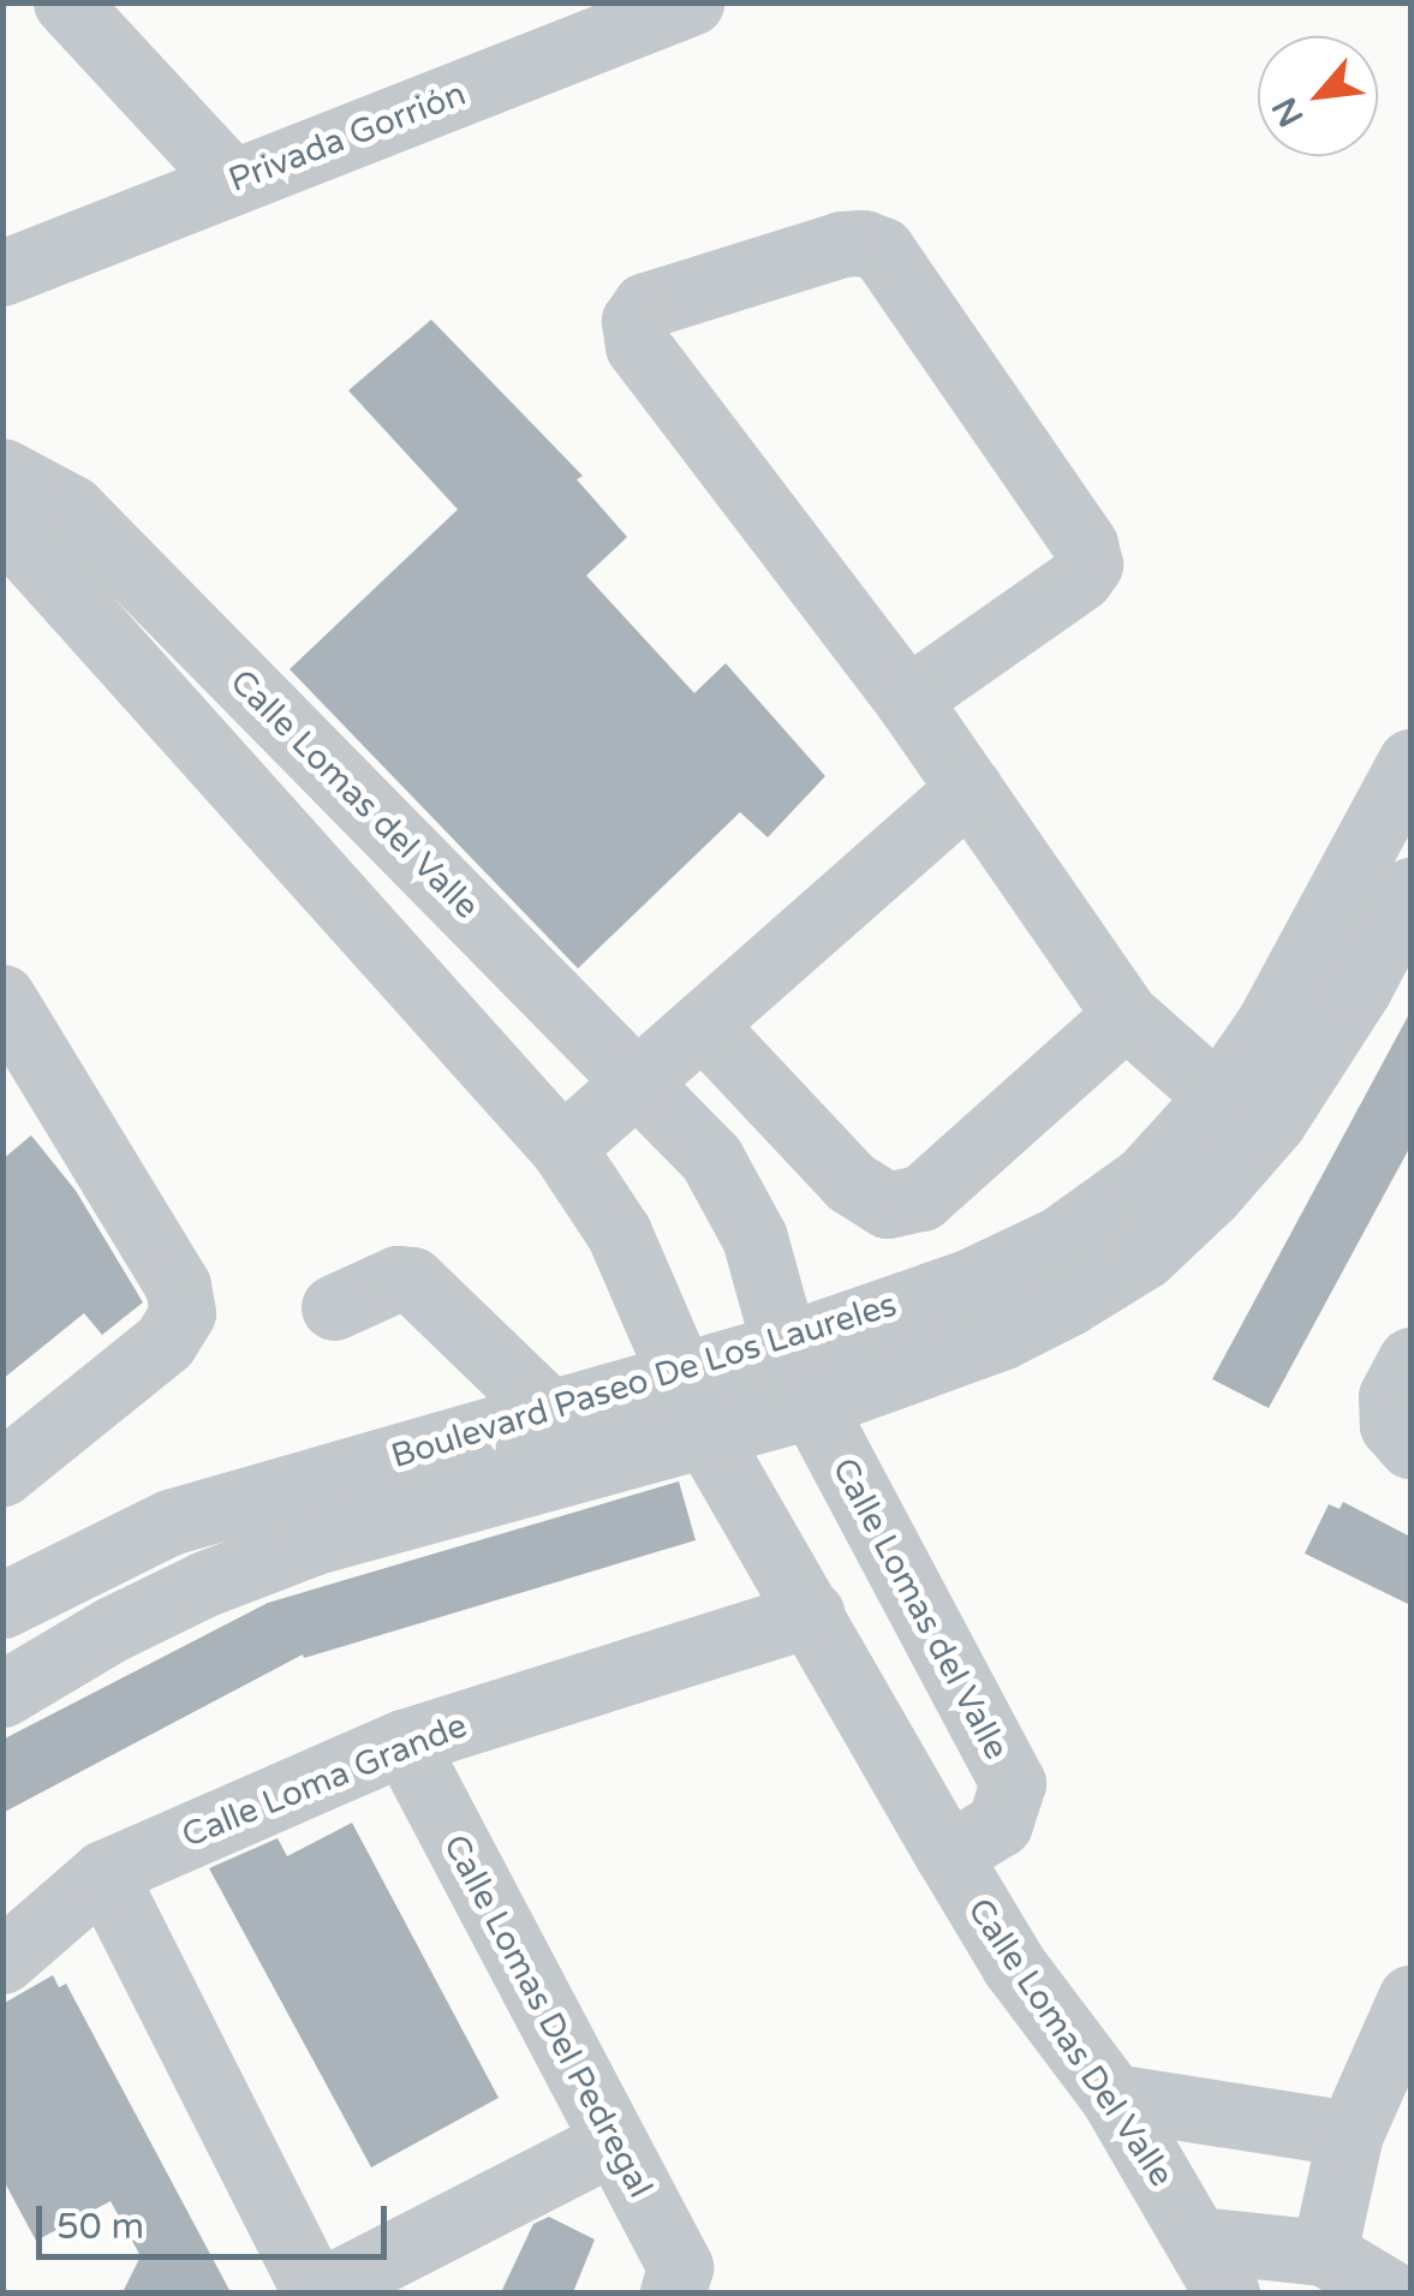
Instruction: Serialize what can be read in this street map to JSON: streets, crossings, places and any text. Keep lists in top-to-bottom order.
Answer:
{
  "streets": {
    "street": [
      "Privada Gorrión",
      "Calle Lomas del Valle",
      "Boulevard Paseo De Los Laureles",
      "Calle Loma Grande",
      "Calle Lomas Del Pedregal",
      "Calle Lomas Del Valle"
    ]
  },
  "crossings": [
    ["Calle Lomas del Valle", "Boulevard Paseo De Los Laureles"],
    ["Calle Lomas del Valle", "Calle Loma Grande"],
    ["Calle Lomas del Valle", "Calle Lomas Del Valle"],
    ["Calle Loma Grande", "Calle Lomas Del Pedregal"]
  ],
  "scale_bar": "50 m",
  "north": "bottom left"
}
